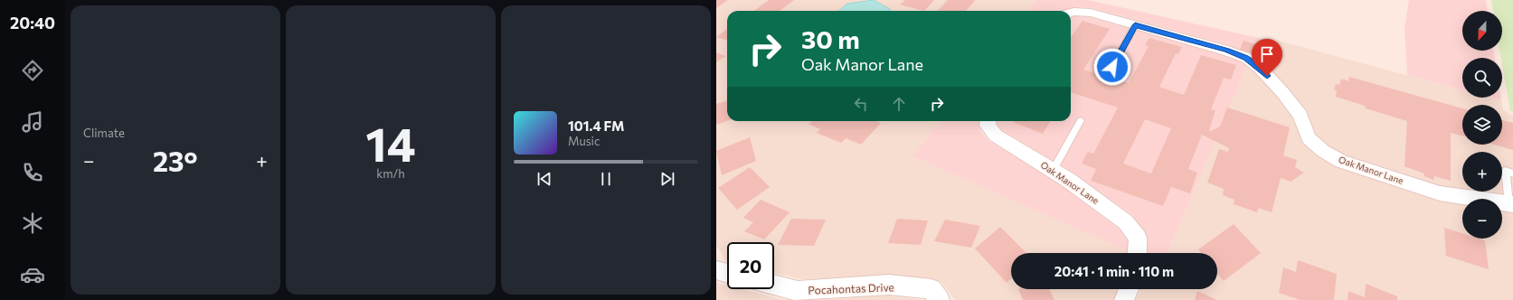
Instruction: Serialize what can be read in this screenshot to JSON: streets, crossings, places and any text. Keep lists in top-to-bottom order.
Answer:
{
  "streets": {
    "street": ["Oak Manor Lane", "Pocahontas Drive"]
  },
  "north": "bottom",
  "page": {
    "tabs": "20:40",
    "tile": [
      "Climate",
      ["14", "km/h"]
    ],
    "map_buttons": ["+", "−"],
    "turn": ["30 m", "Oak Manor Lane"],
    "song": ["101.4 FM", "Music"],
    "heat": ["−", "23°", "+"],
    "limit": "20",
    "trip": "20:41 · 1 min · 110 m"
  }
}
